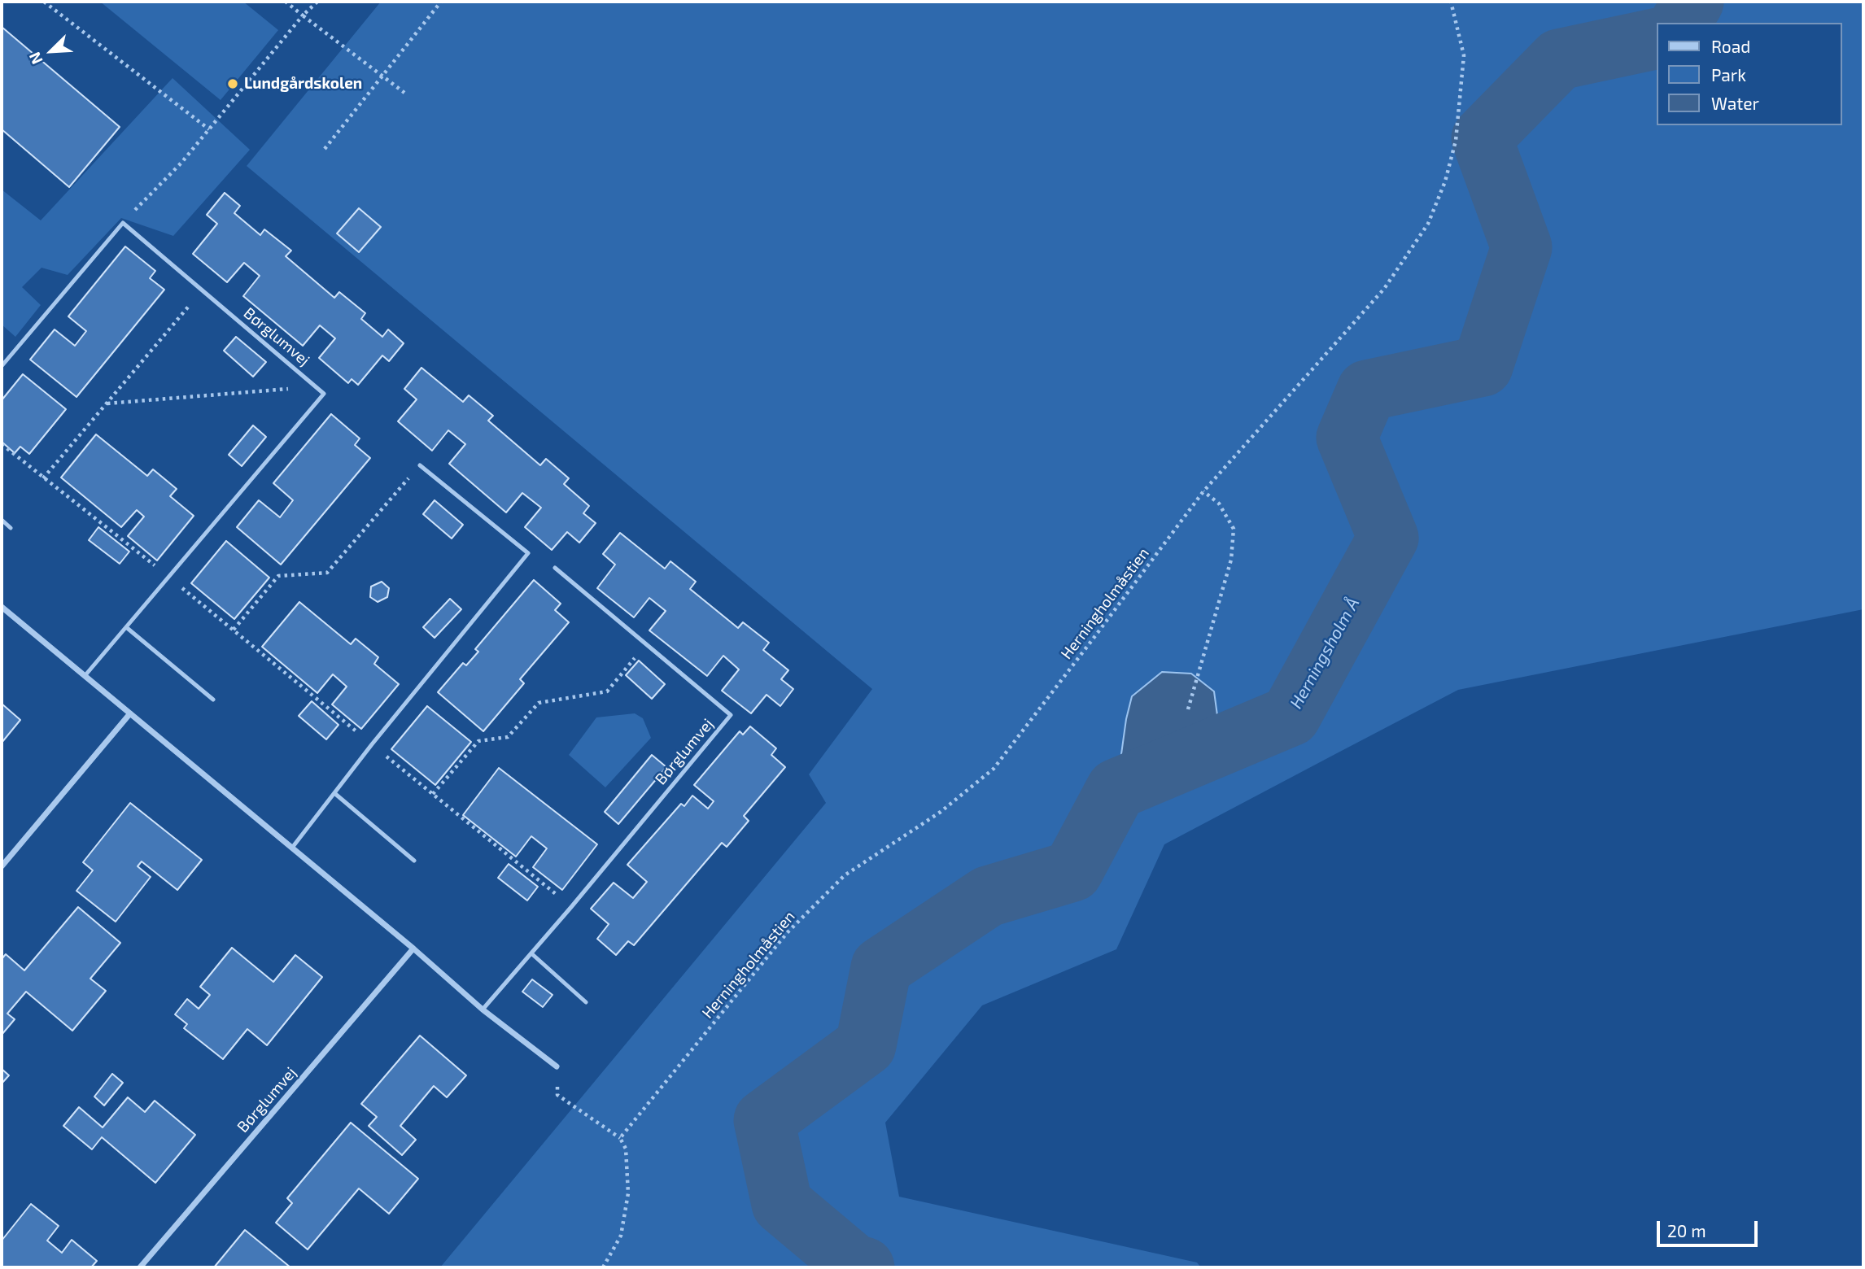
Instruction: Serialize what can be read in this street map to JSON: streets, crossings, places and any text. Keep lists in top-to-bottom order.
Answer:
{
  "streets": {
    "street": ["Børglumvej"],
    "path": ["Herningholmåstien"]
  },
  "water": ["Herningsholm Å"],
  "places": ["Lundgårdskolen"],
  "legend": ["Road", "Park", "Water"],
  "scale_bar": "20 m",
  "north": "bottom left"
}
